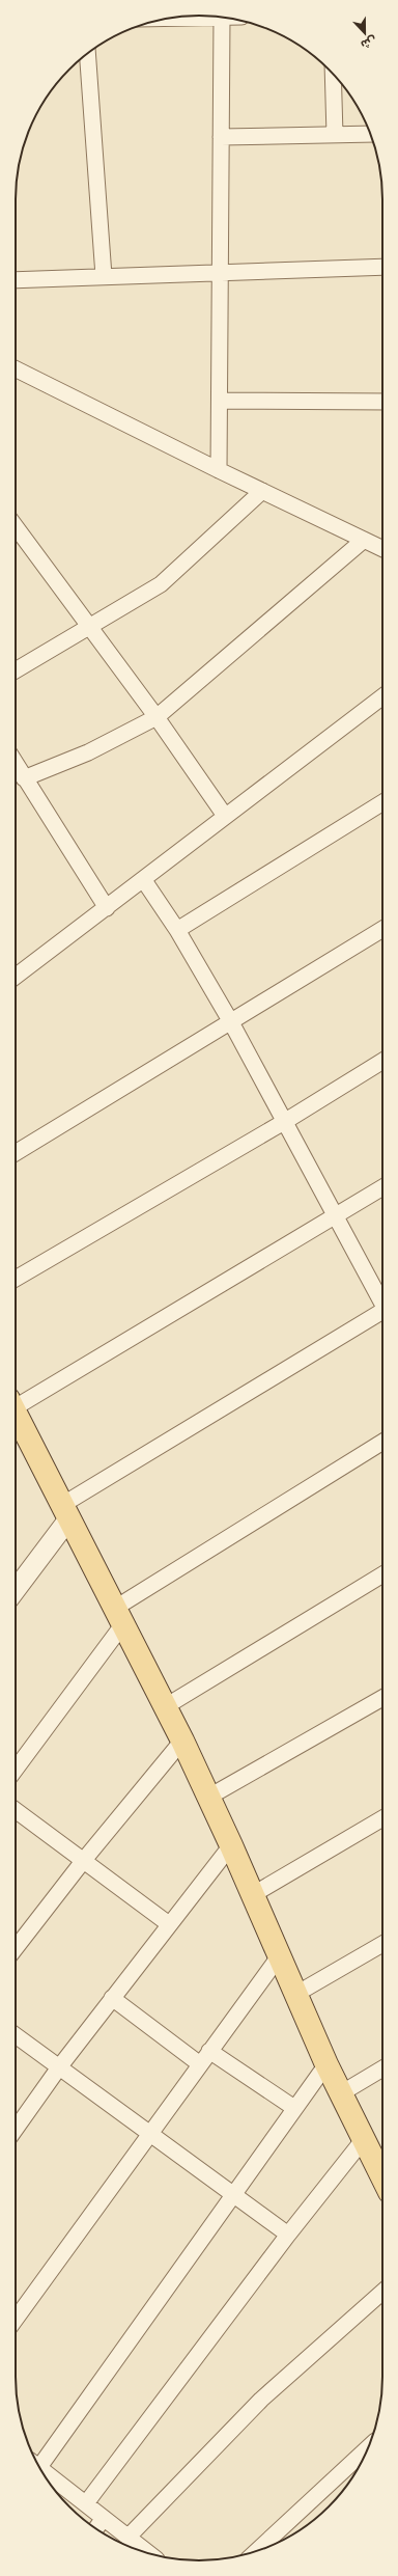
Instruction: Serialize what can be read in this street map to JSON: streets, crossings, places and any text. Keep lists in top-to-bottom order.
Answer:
{
  "north": "bottom"
}
